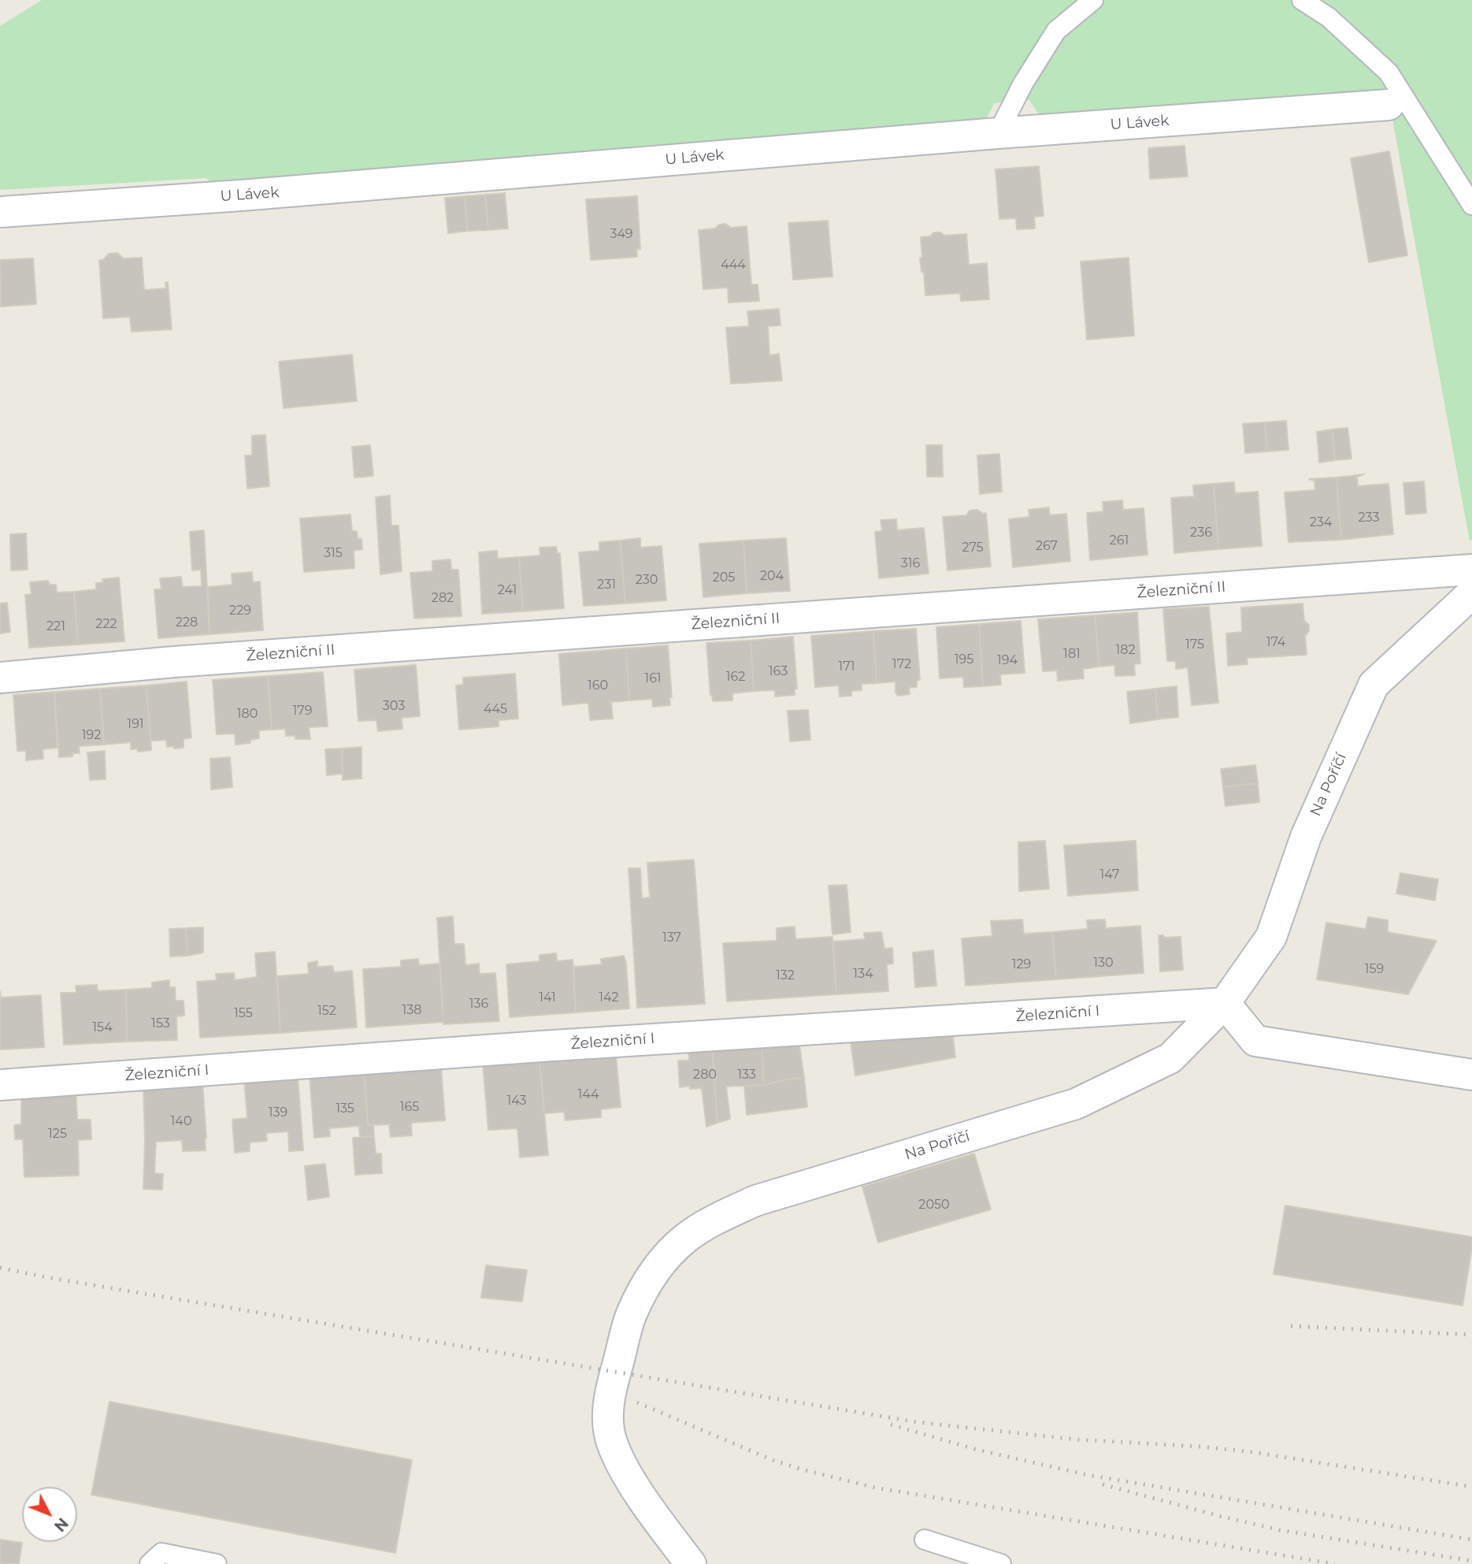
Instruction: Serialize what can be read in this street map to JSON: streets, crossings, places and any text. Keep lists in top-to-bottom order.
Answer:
{
  "streets": {
    "street": [
      "U Lávek",
      "Železniční II",
      "Na Poříčí",
      "Železniční I"
    ]
  },
  "crossings": [
    ["Na Poříčí", "Železniční I"]
  ],
  "house_numbers": [
    "349",
    "444",
    "233",
    "234",
    "236",
    "261",
    "267",
    "275",
    "315",
    "316",
    "204",
    "205",
    "230",
    "231",
    "241",
    "282",
    "229",
    "228",
    "222",
    "221",
    "174",
    "175",
    "182",
    "181",
    "195",
    "194",
    "172",
    "171",
    "163",
    "162",
    "161",
    "160",
    "303",
    "445",
    "179",
    "180",
    "191",
    "192",
    "147",
    "137",
    "130",
    "129",
    "159",
    "134",
    "132",
    "141",
    "142",
    "136",
    "138",
    "152",
    "155",
    "153",
    "154",
    "280",
    "133",
    "144",
    "143",
    "165",
    "135",
    "139",
    "140",
    "125",
    "2050"
  ],
  "north": "bottom right"
}
